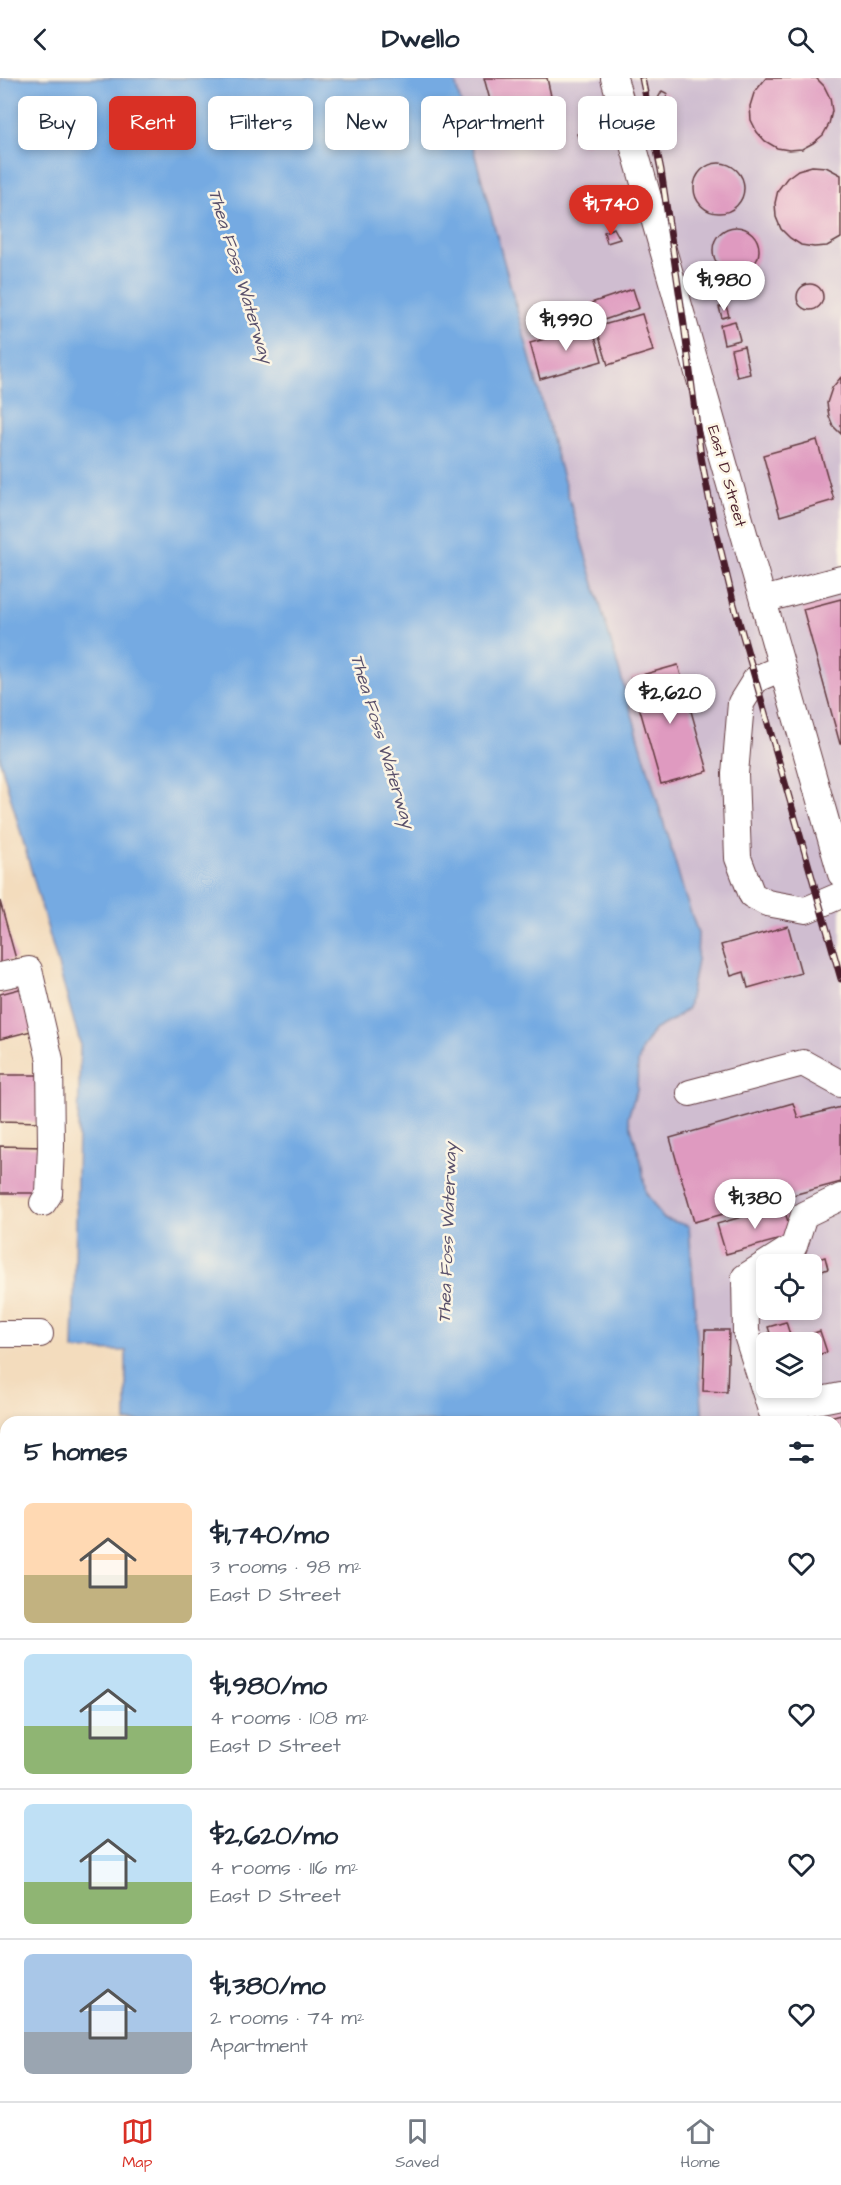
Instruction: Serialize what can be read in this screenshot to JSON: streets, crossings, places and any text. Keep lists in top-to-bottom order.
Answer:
{
  "streets": {
    "street": ["East D Street"]
  },
  "water": ["Thea Foss Waterway"],
  "page": {
    "header": "Dwello",
    "chip": [
      "Buy",
      "Rent",
      "Filters",
      "New",
      "Apartment",
      "House"
    ],
    "price": [
      "$1,740",
      "$1,980",
      "$1,990",
      "$2,620",
      "$1,380"
    ],
    "heading": "5 homes",
    "list": [
      {
        "name": "$1,740/mo",
        "note": "3 rooms · 98 m² · East D Street"
      },
      {
        "name": "$1,980/mo",
        "note": "4 rooms · 108 m² · East D Street"
      },
      {
        "name": "$2,620/mo",
        "note": "4 rooms · 116 m² · East D Street"
      },
      {
        "name": "$1,380/mo",
        "note": "2 rooms · 74 m² · Apartment"
      }
    ],
    "tabs": ["Map", "Saved", "Home"]
  }
}
